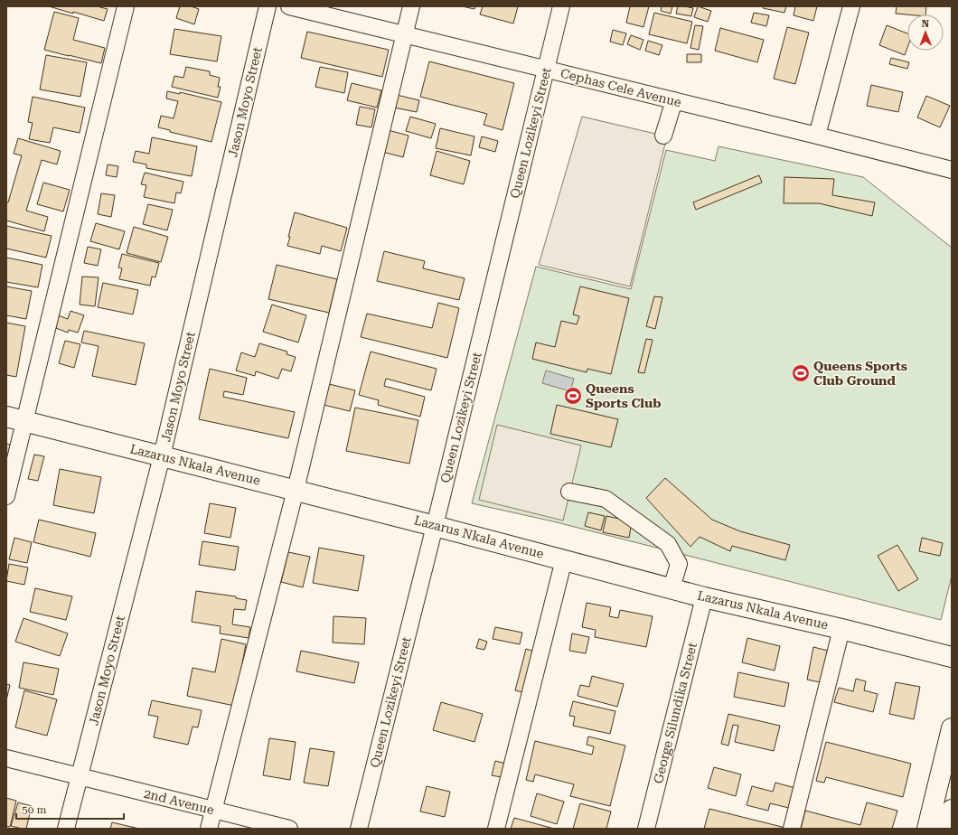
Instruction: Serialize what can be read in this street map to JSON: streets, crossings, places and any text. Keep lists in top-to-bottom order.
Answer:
{
  "streets": {
    "main road": ["Lazarus Nkala Avenue"],
    "street": [
      "Cephas Cele Avenue",
      "Jason Moyo Street",
      "Queen Lozikeyi Street",
      "George Silundika Street",
      "2nd Avenue"
    ]
  },
  "crossings": [
    ["Cephas Cele Avenue", "Queen Lozikeyi Street"],
    ["Jason Moyo Street", "Lazarus Nkala Avenue"],
    ["Jason Moyo Street", "2nd Avenue"],
    ["Queen Lozikeyi Street", "Lazarus Nkala Avenue"],
    ["Lazarus Nkala Avenue", "George Silundika Street"]
  ],
  "places": {
    "sports": ["Queens Sports Club Ground", "Queens Sports Club"]
  },
  "scale_bar": "50 m",
  "north": "top"
}
